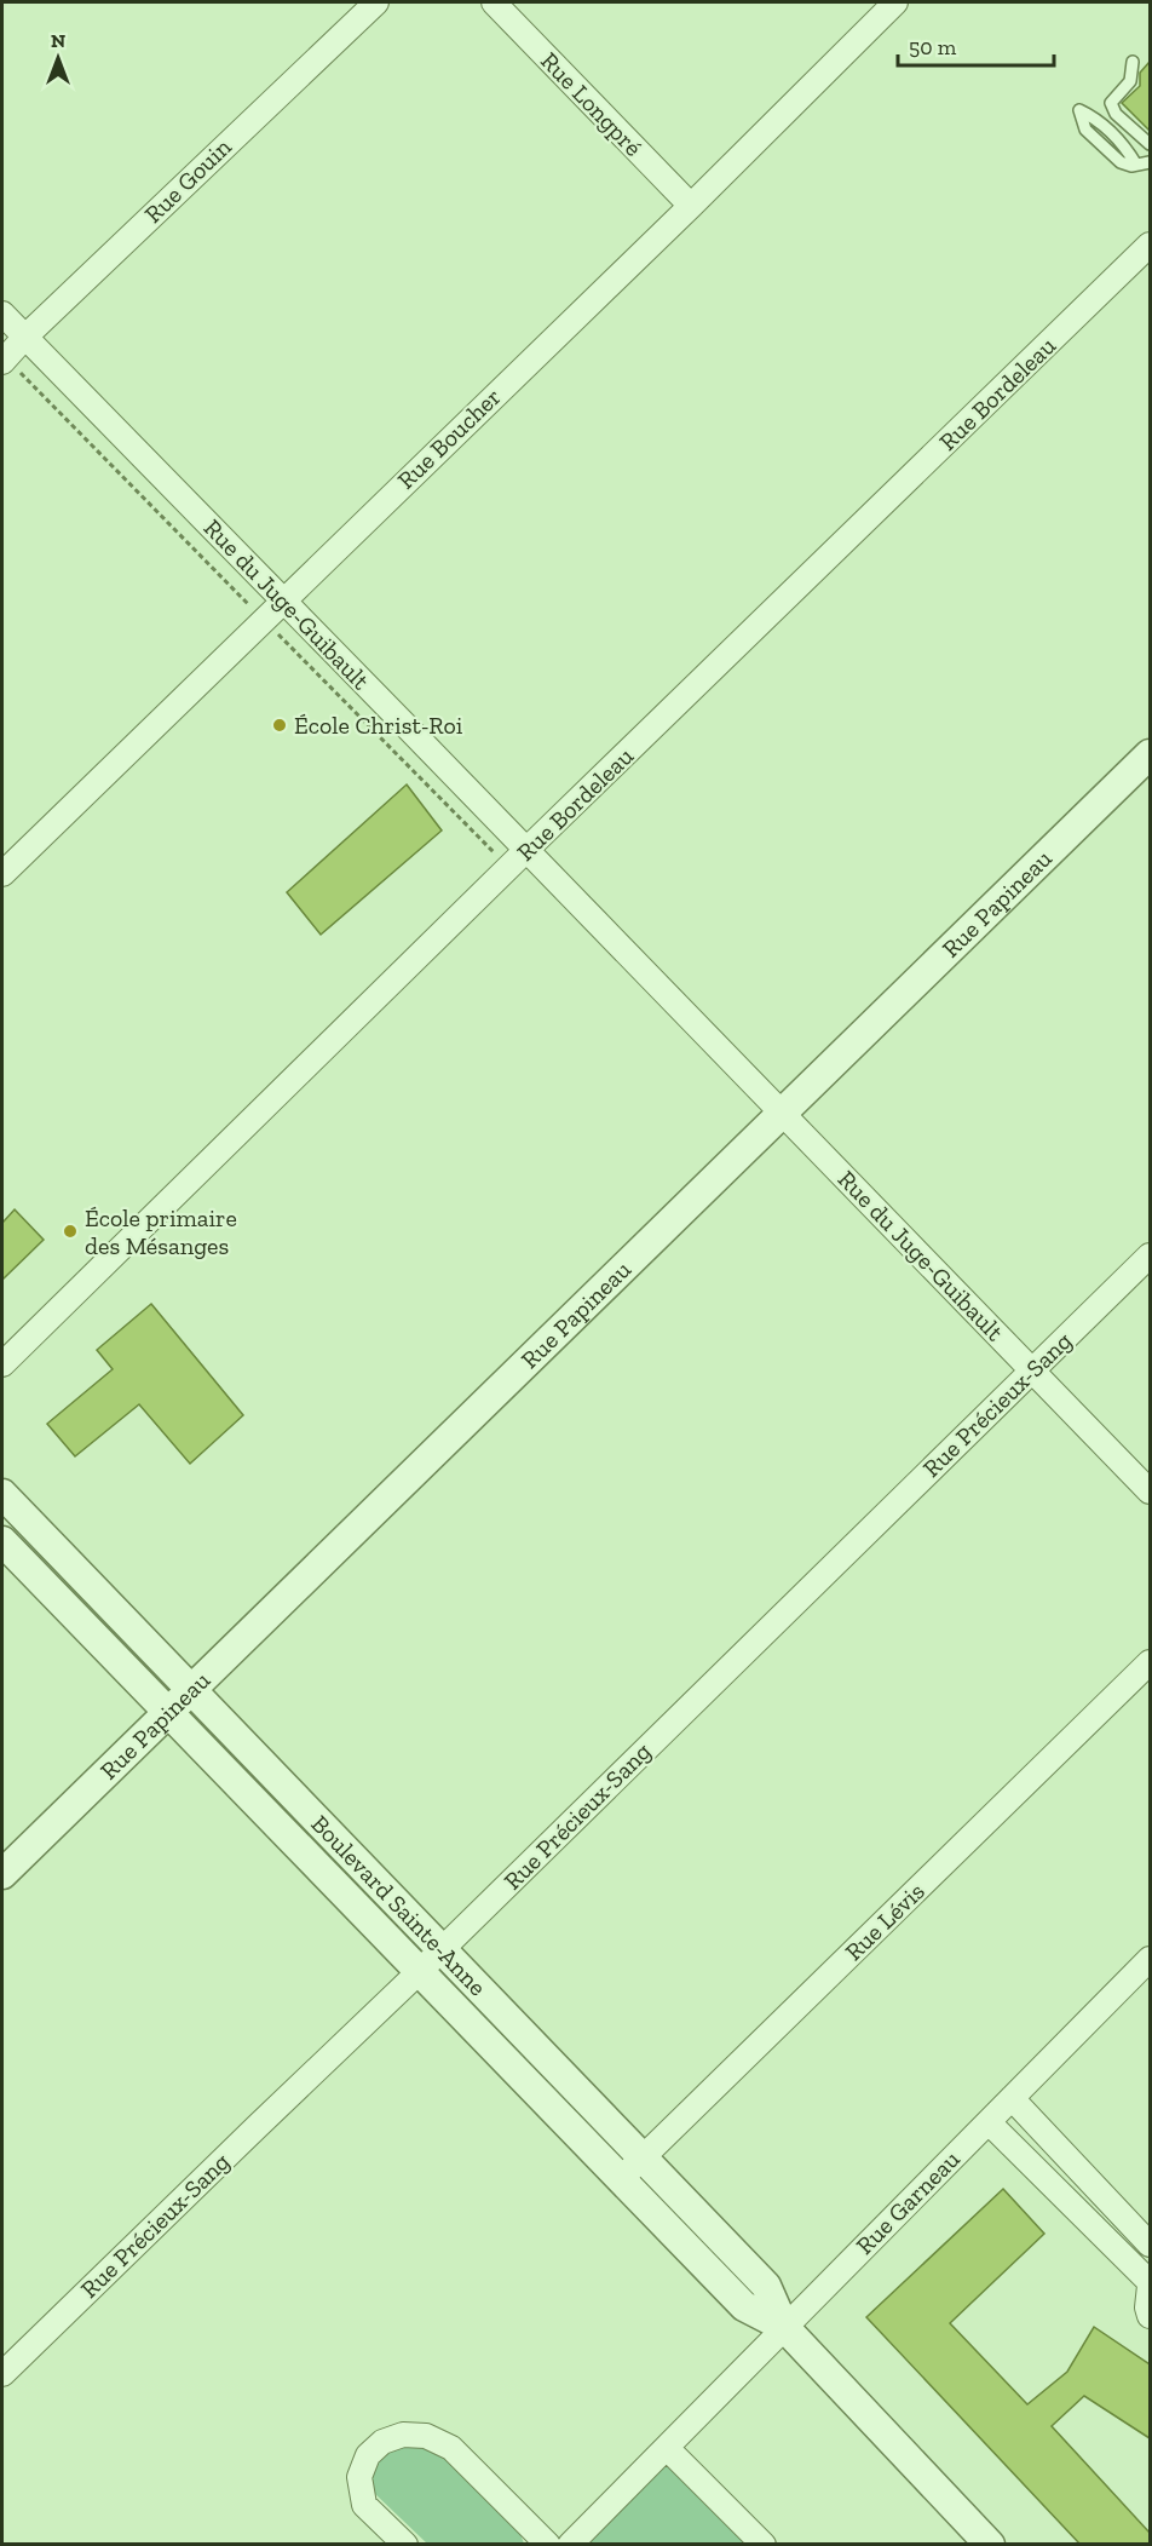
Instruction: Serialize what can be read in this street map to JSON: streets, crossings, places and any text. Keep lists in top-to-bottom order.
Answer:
{
  "streets": {
    "street": [
      "Rue Longpré",
      "Rue Gouin",
      "Rue Bordeleau",
      "Rue Boucher",
      "Rue du Juge-Guibault",
      "Rue Papineau",
      "Rue Précieux-Sang",
      "Boulevard Sainte-Anne",
      "Rue Lévis",
      "Rue Garneau"
    ]
  },
  "crossings": [
    ["Rue Longpré", "Rue Boucher"],
    ["Rue Gouin", "Rue du Juge-Guibault"],
    ["Rue Bordeleau", "Rue du Juge-Guibault"],
    ["Rue Boucher", "Rue du Juge-Guibault"],
    ["Rue du Juge-Guibault", "Rue Papineau"],
    ["Rue du Juge-Guibault", "Rue Précieux-Sang"],
    ["Rue Papineau", "Boulevard Sainte-Anne"],
    ["Rue Précieux-Sang", "Boulevard Sainte-Anne"],
    ["Boulevard Sainte-Anne", "Rue Lévis"],
    ["Boulevard Sainte-Anne", "Rue Garneau"]
  ],
  "places": ["École Christ-Roi", "École primaire des Mésanges"],
  "scale_bar": "50 m",
  "north": "top"
}
